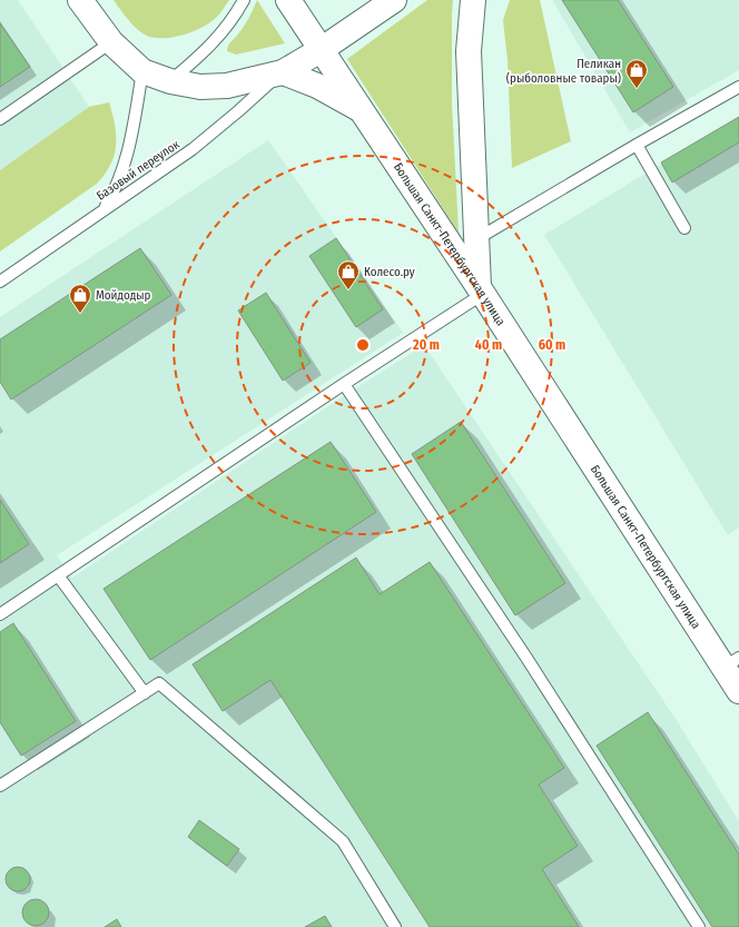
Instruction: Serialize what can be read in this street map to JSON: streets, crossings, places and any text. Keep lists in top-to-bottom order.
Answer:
{
  "streets": {
    "main road": ["Большая Санкт-Петербургская улица"],
    "lane": ["Базовый переулок"]
  },
  "places": {
    "shop": ["Пеликан (рыболовные товары)", "Колесо.ру", "Мойдодыр"]
  },
  "rings": ["20 m", "40 m", "60 m"]
}
